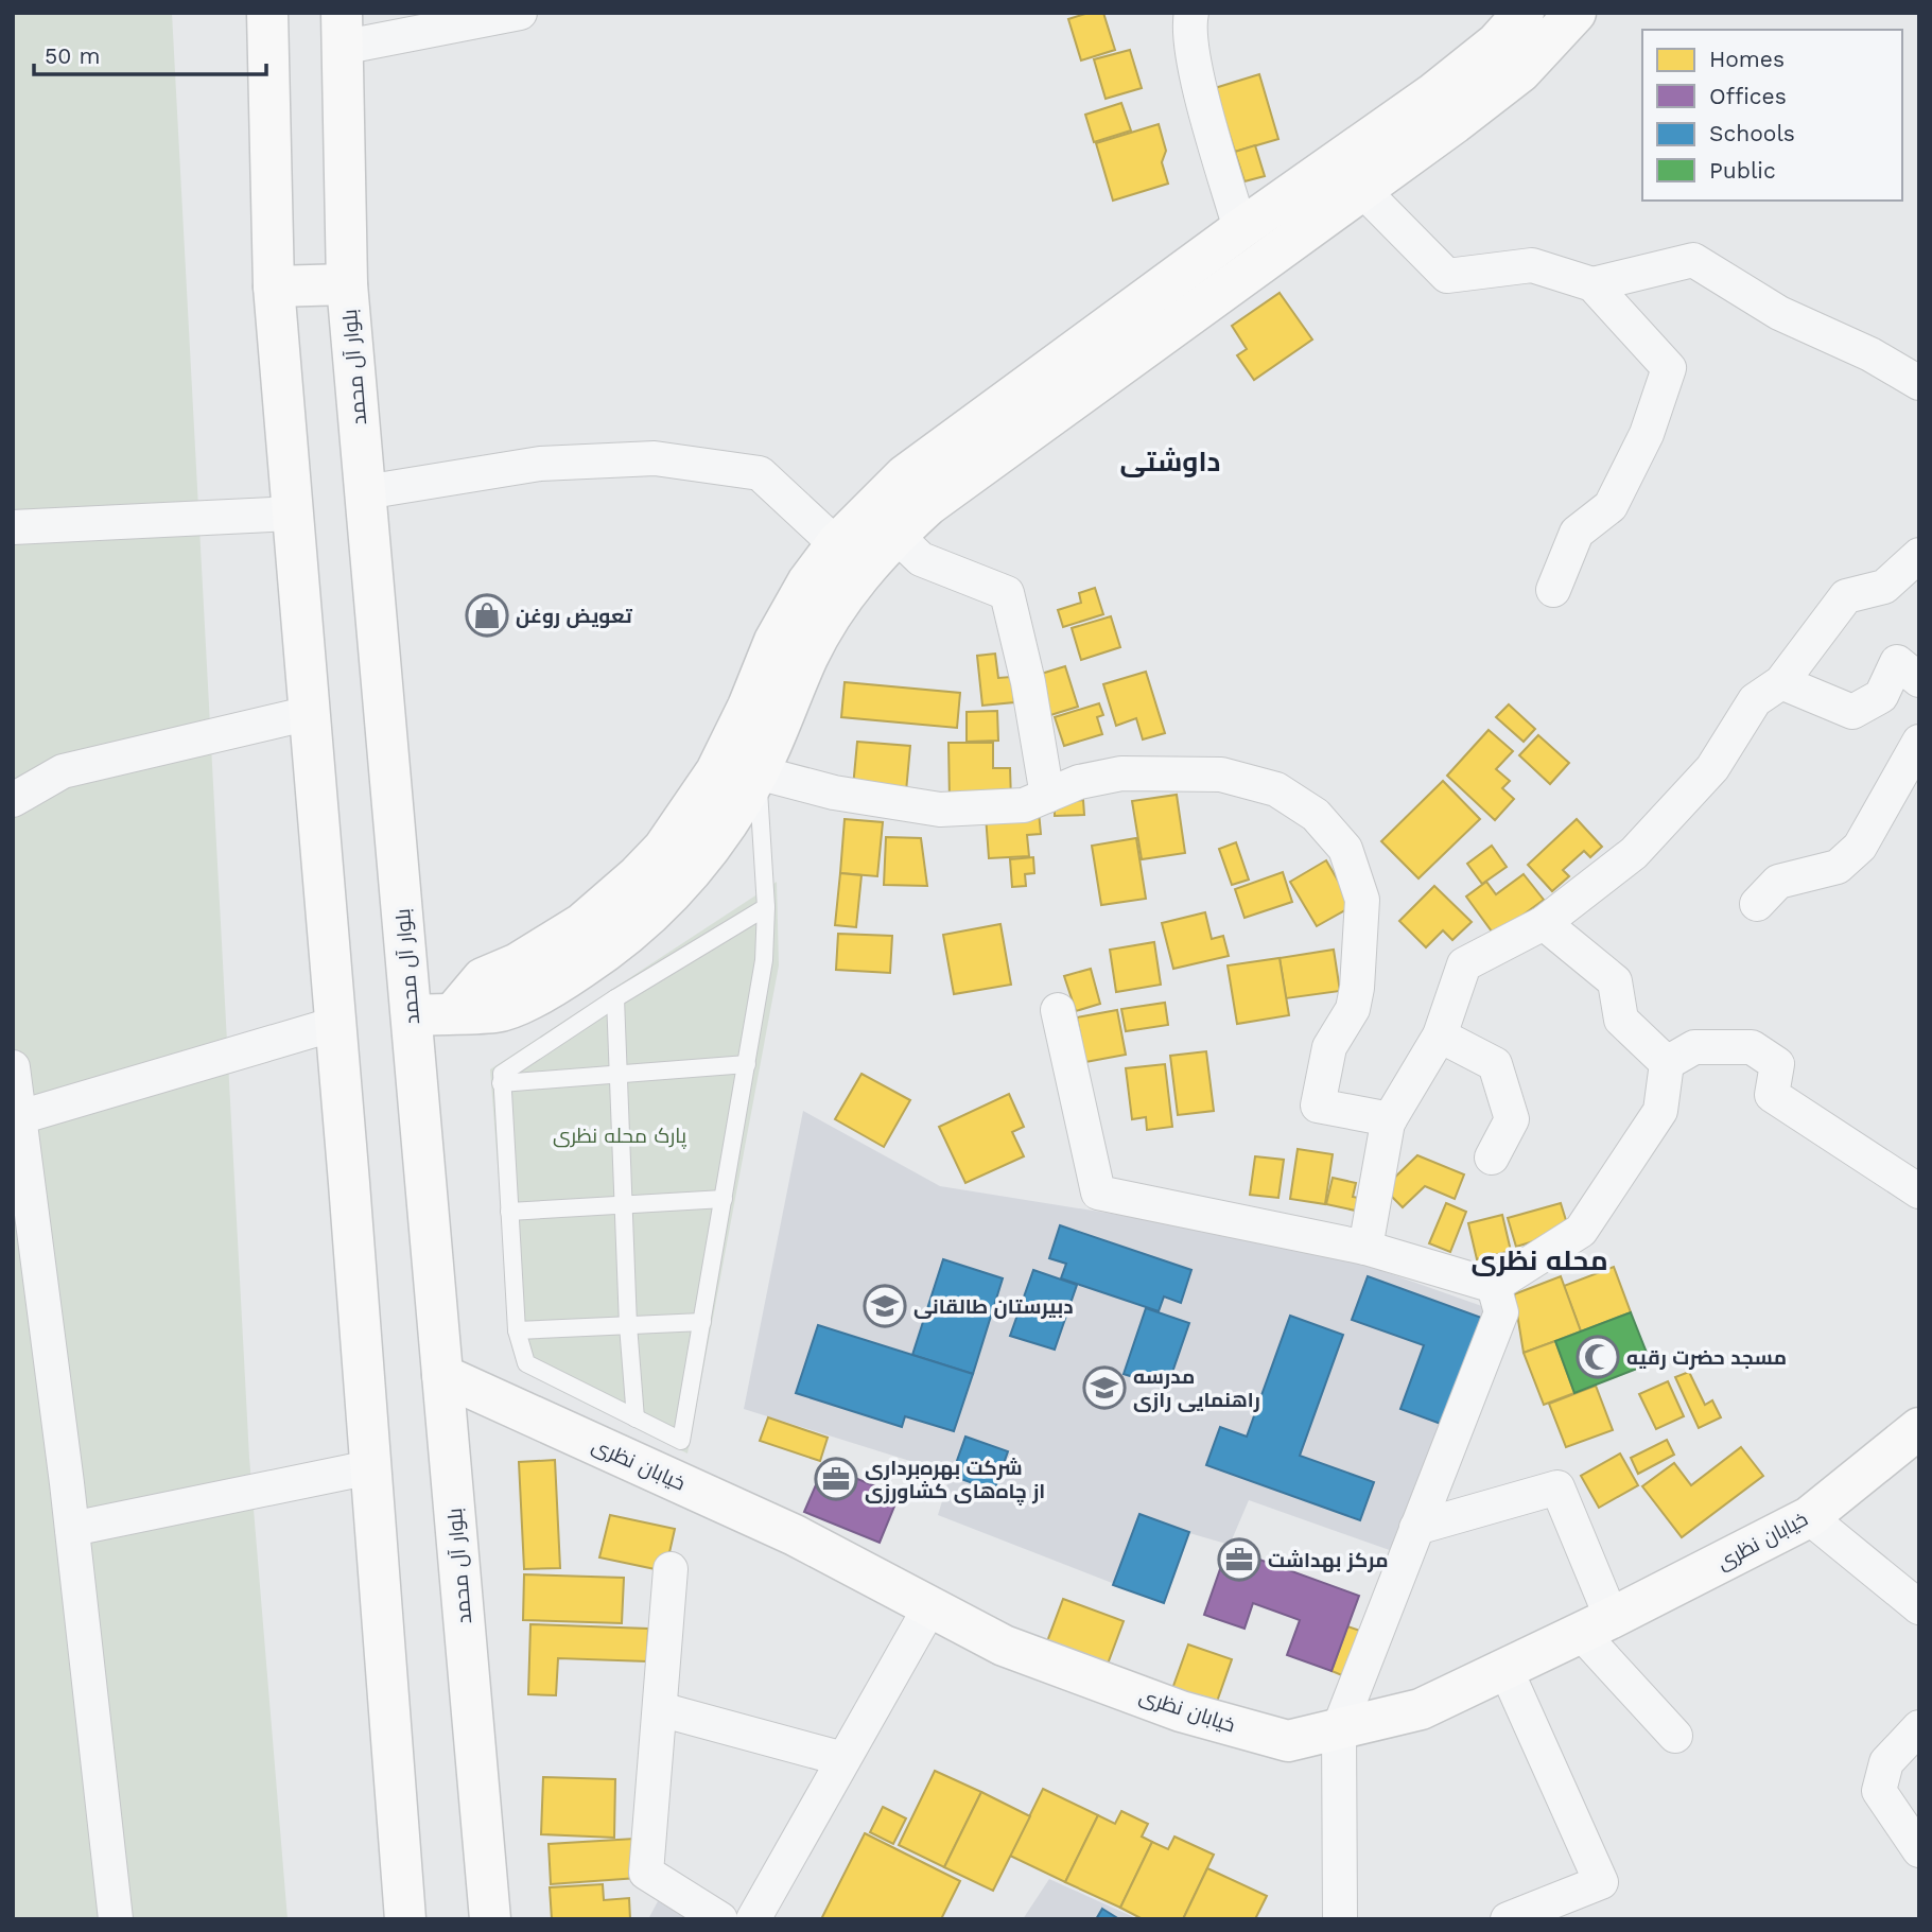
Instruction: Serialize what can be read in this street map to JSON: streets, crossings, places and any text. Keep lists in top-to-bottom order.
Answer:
{
  "streets": {
    "main road": ["بلوار آل محمد", "خیابان نظری"]
  },
  "crossings": [
    ["بلوار آل محمد", "خیابان نظری"]
  ],
  "districts": ["داوشتی", "محله نظری"],
  "parks": ["پارک محله نظری"],
  "places": {
    "shop": ["تعویض روغن"],
    "school or university": ["دبیرستان طالقانی", "مدرسه راهنمایی رازی"],
    "mosque": ["مسجد حضرت رقیه"],
    "office": ["شرکت بهره‌برداری از چاه‌های کشاورزی", "مرکز بهداشت"]
  },
  "legend": [
    "Homes",
    "Offices",
    "Schools",
    "Public"
  ],
  "scale_bar": "50 m"
}
